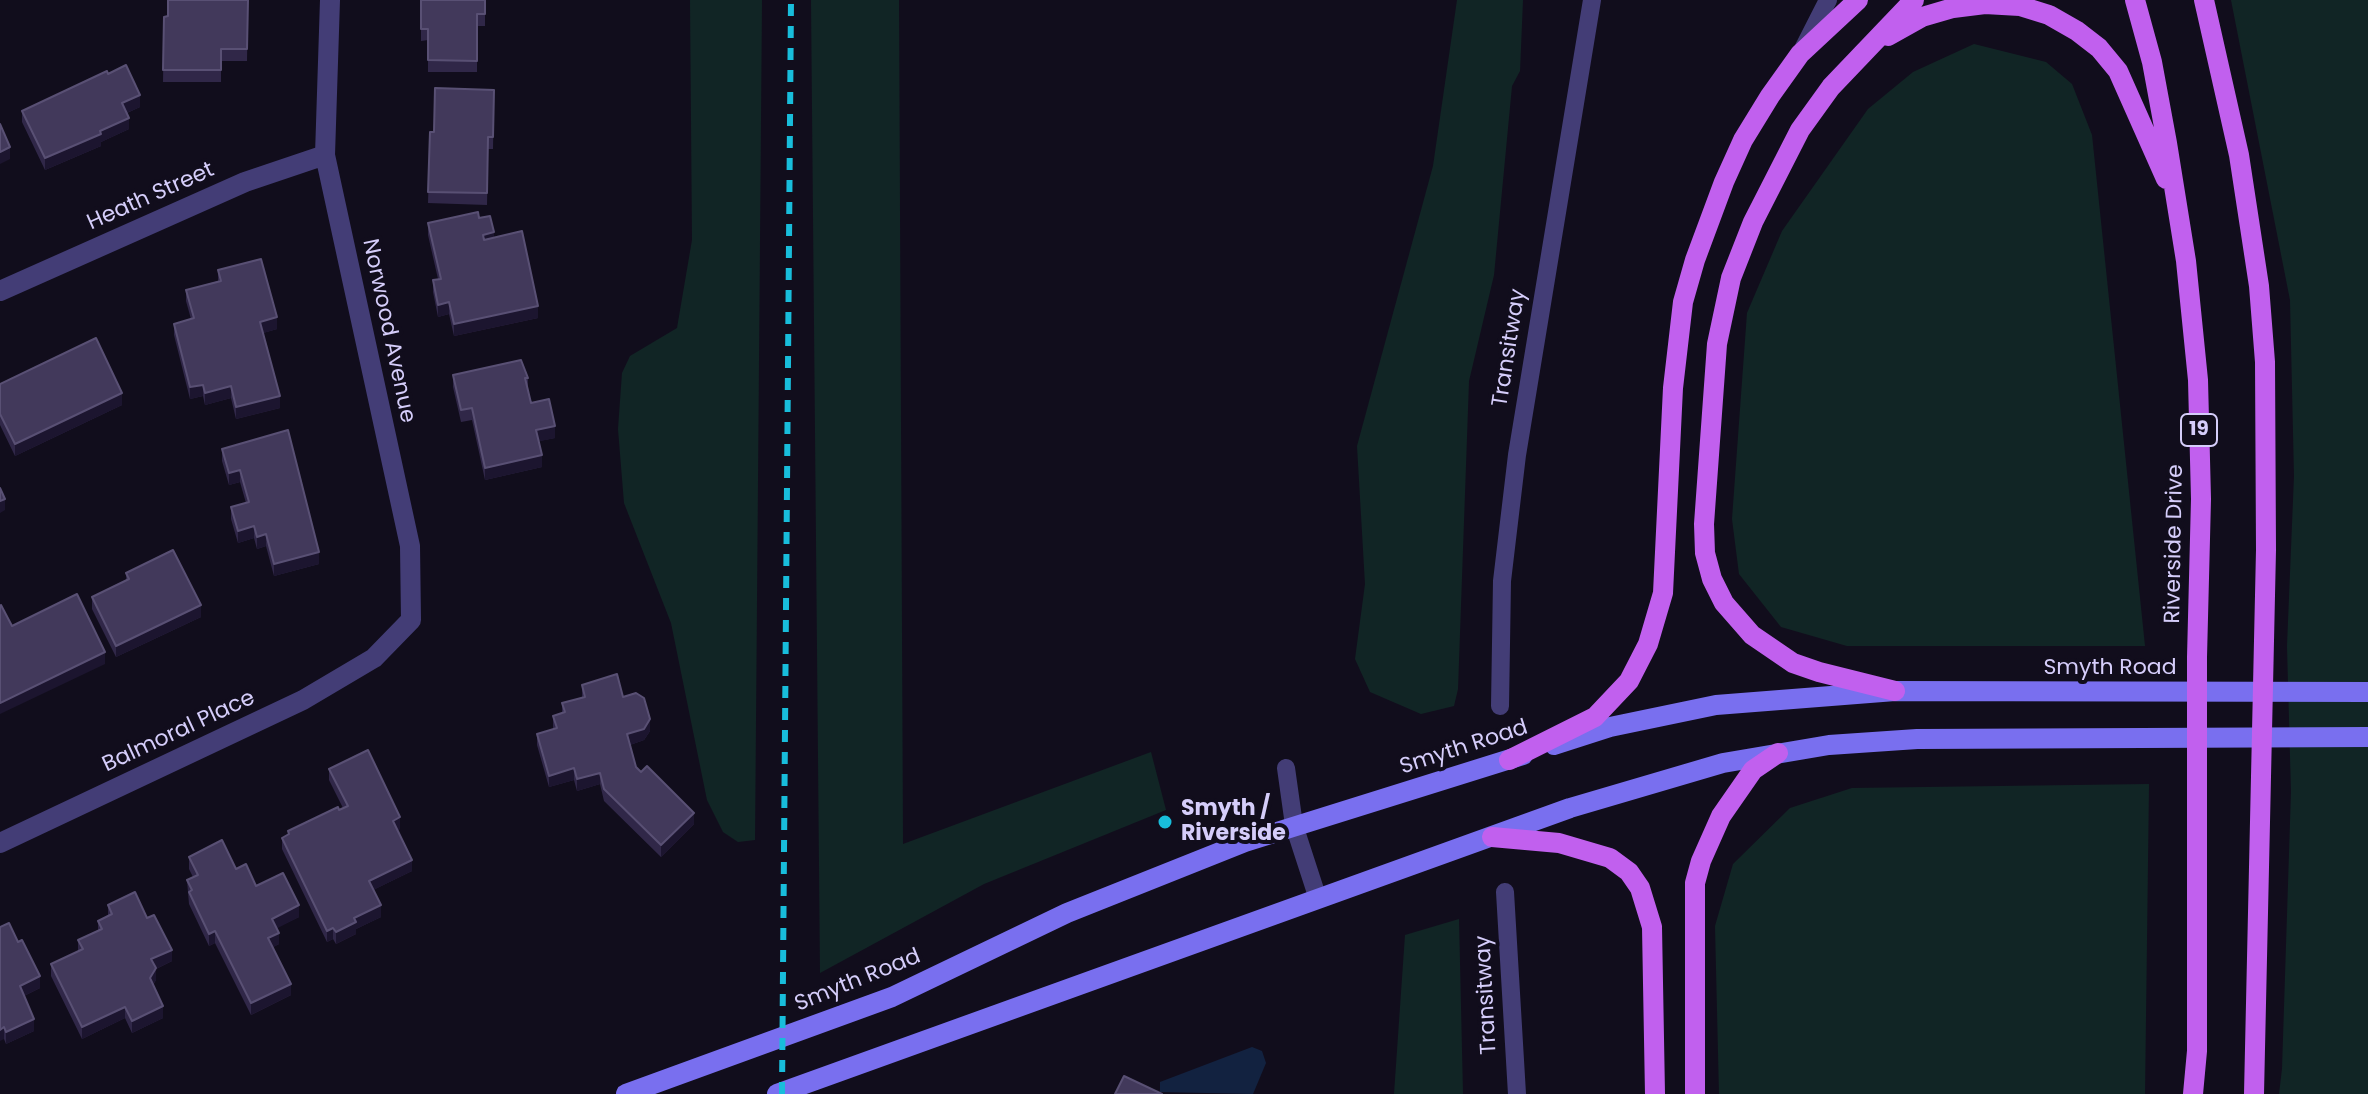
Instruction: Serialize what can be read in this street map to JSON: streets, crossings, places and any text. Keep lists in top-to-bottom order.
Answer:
{
  "streets": {
    "main road": ["19", "Riverside Drive", "Smyth Road"],
    "street": ["Heath Street", "Norwood Avenue", "Balmoral Place"],
    "lane": ["Transitway"]
  },
  "crossings": [
    ["Heath Street", "Norwood Avenue"],
    ["Norwood Avenue", "Balmoral Place"]
  ],
  "places": ["Smyth / Riverside"]
}
